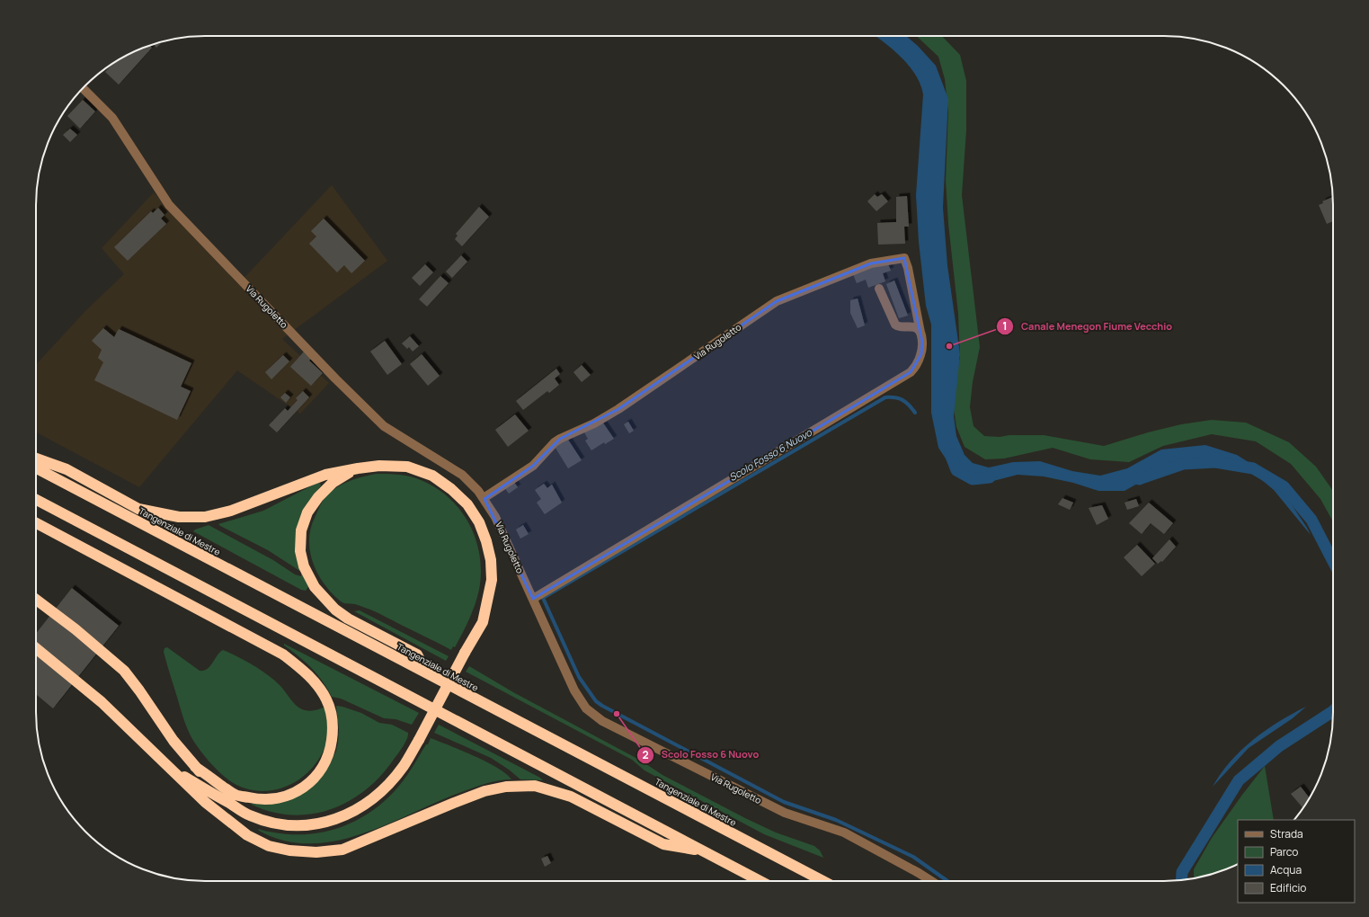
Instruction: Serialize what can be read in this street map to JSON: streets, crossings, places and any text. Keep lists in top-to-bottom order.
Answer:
{
  "streets": {
    "highway": ["Tangenziale di Mestre"],
    "street": ["Via Rugoletto"]
  },
  "water": ["Scolo Fosso 6 Nuovo"],
  "places": ["Canale Menegon Fiume Vecchio", "Scolo Fosso 6 Nuovo"],
  "legend": [
    "Strada",
    "Parco",
    "Acqua",
    "Edificio"
  ]
}
